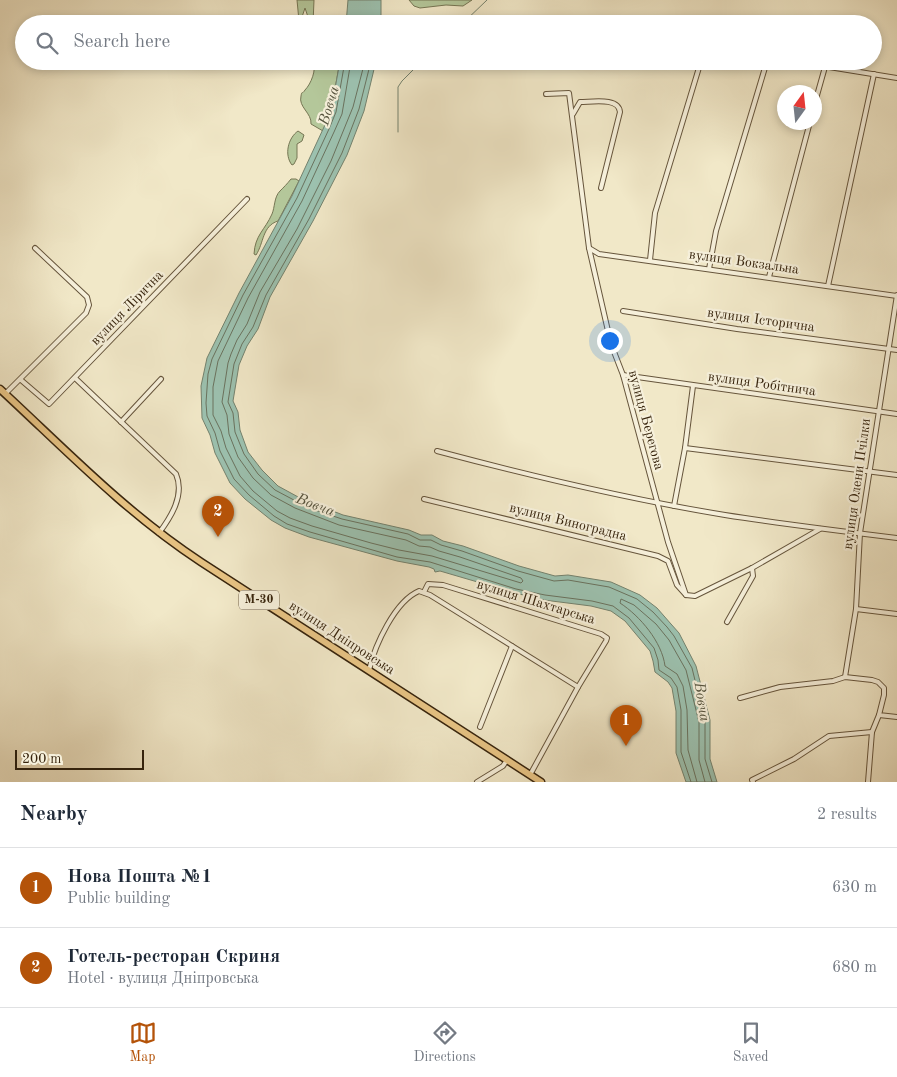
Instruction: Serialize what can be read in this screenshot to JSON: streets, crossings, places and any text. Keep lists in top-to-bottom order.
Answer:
{
  "streets": {
    "highway": ["М-30", "вулиця Дніпровська"],
    "street": [
      "вулиця Вокзальна",
      "вулиця Лірична",
      "вулиця Історична",
      "вулиця Робітнича",
      "вулиця Берегова",
      "вулиця Олени Пчілки",
      "вулиця Виноградна",
      "вулиця Шахтарська"
    ]
  },
  "crossings": [
    ["вулиця Вокзальна", "вулиця Берегова"],
    ["вулиця Вокзальна", "вулиця Олени Пчілки"],
    ["вулиця Історична", "вулиця Олени Пчілки"],
    ["вулиця Робітнича", "вулиця Берегова"],
    ["вулиця Робітнича", "вулиця Олени Пчілки"],
    ["вулиця Берегова", "вулиця Виноградна"],
    ["вулиця Шахтарська", "вулиця Дніпровська"]
  ],
  "water": ["Вовча"],
  "scale_bar": "200 m",
  "north": "top",
  "page": {
    "search": "Search here",
    "pins": ["2", "1"],
    "scale": "200 m",
    "heading": ["Nearby", "2 results"],
    "list": [
      {
        "mark": "1",
        "name": "Нова Пошта №1",
        "note": "Public building",
        "value": "630 m"
      },
      {
        "mark": "2",
        "name": "Готель-ресторан Скриня",
        "note": "Hotel · вулиця Дніпровська",
        "value": "680 m"
      }
    ],
    "nav": ["Map", "Directions", "Saved"]
  }
}
